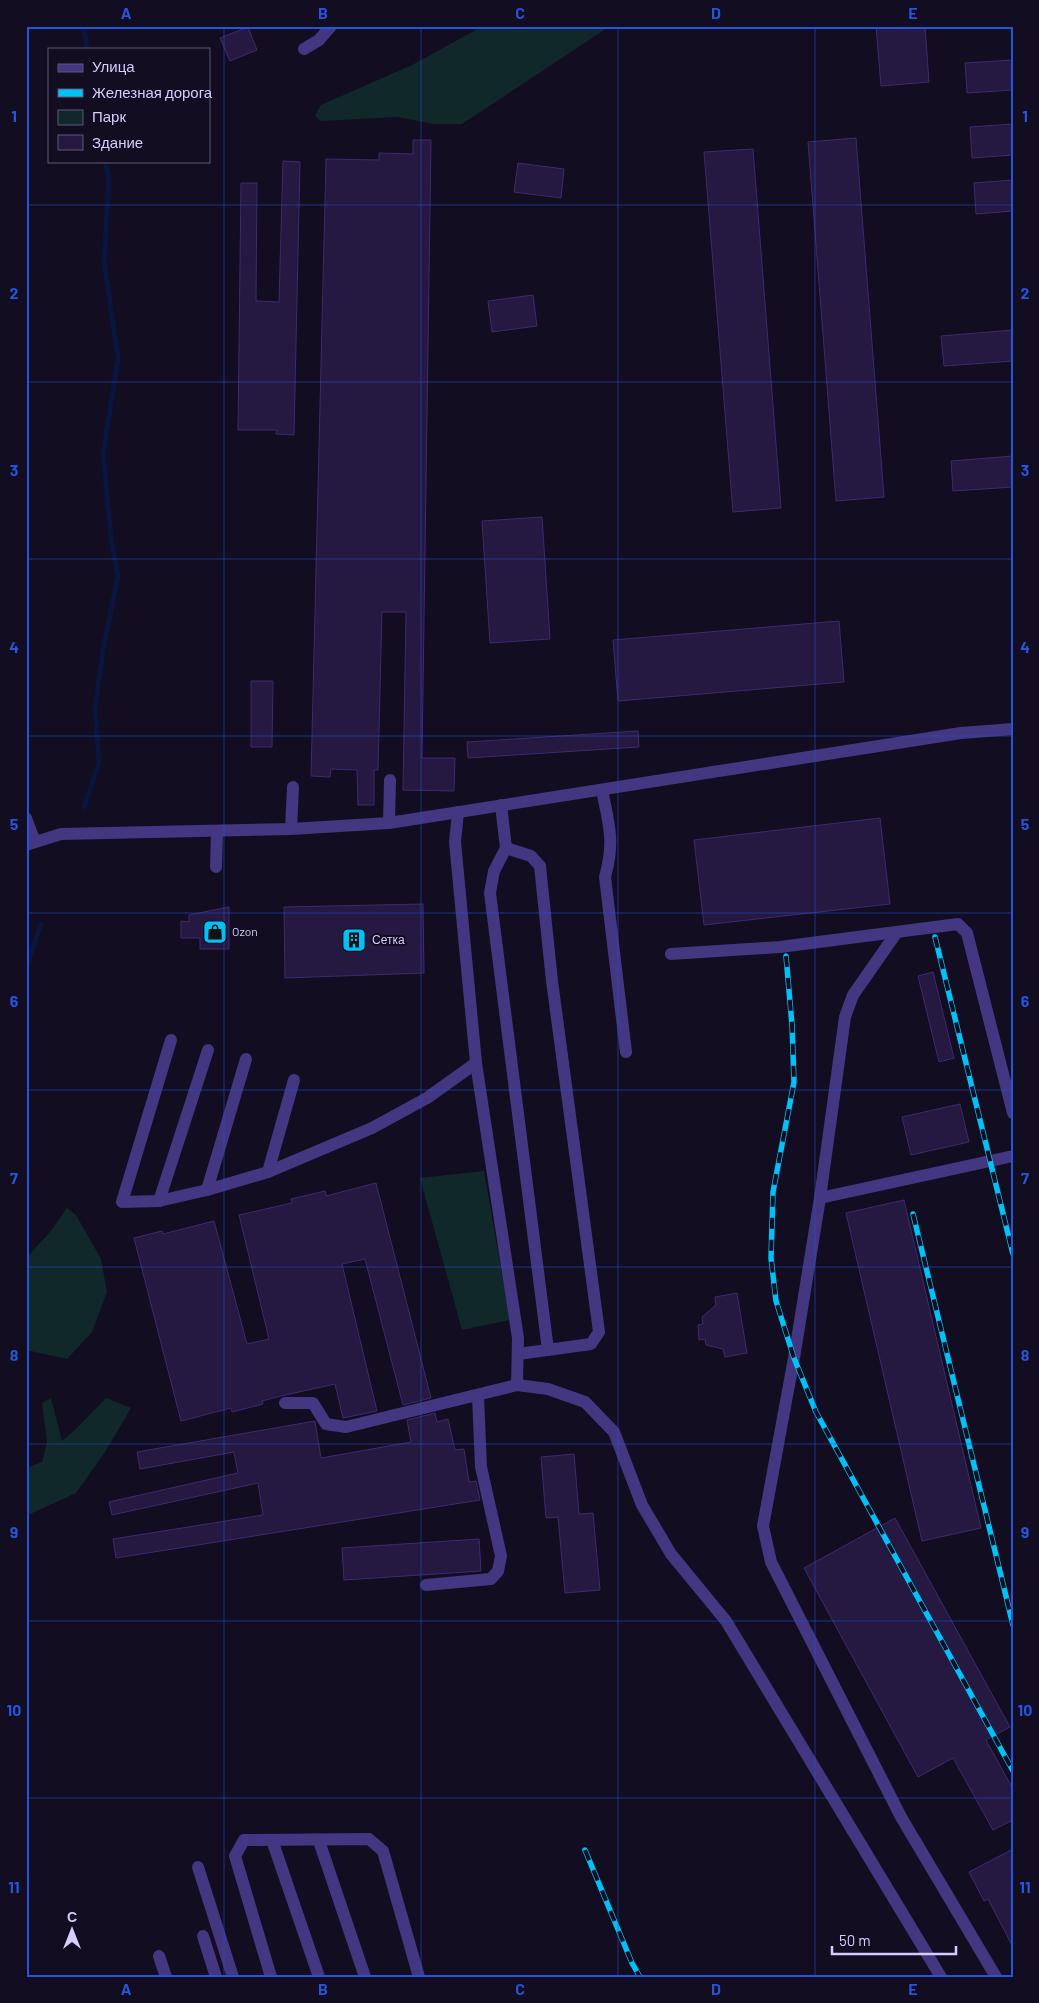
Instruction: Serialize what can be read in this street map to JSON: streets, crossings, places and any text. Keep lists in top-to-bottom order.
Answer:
{
  "places": {
    "shop": ["Ozon"],
    "building": ["Сетка"]
  },
  "legend": [
    "Улица",
    "Железная дорога",
    "Парк",
    "Здание"
  ],
  "scale_bar": "50 m",
  "north": "top",
  "grid": {
    "columns": [
      "A",
      "B",
      "C",
      "D",
      "E"
    ],
    "rows": [
      "1",
      "2",
      "3",
      "4",
      "5",
      "6",
      "7",
      "8",
      "9",
      "10",
      "11"
    ]
  }
}
